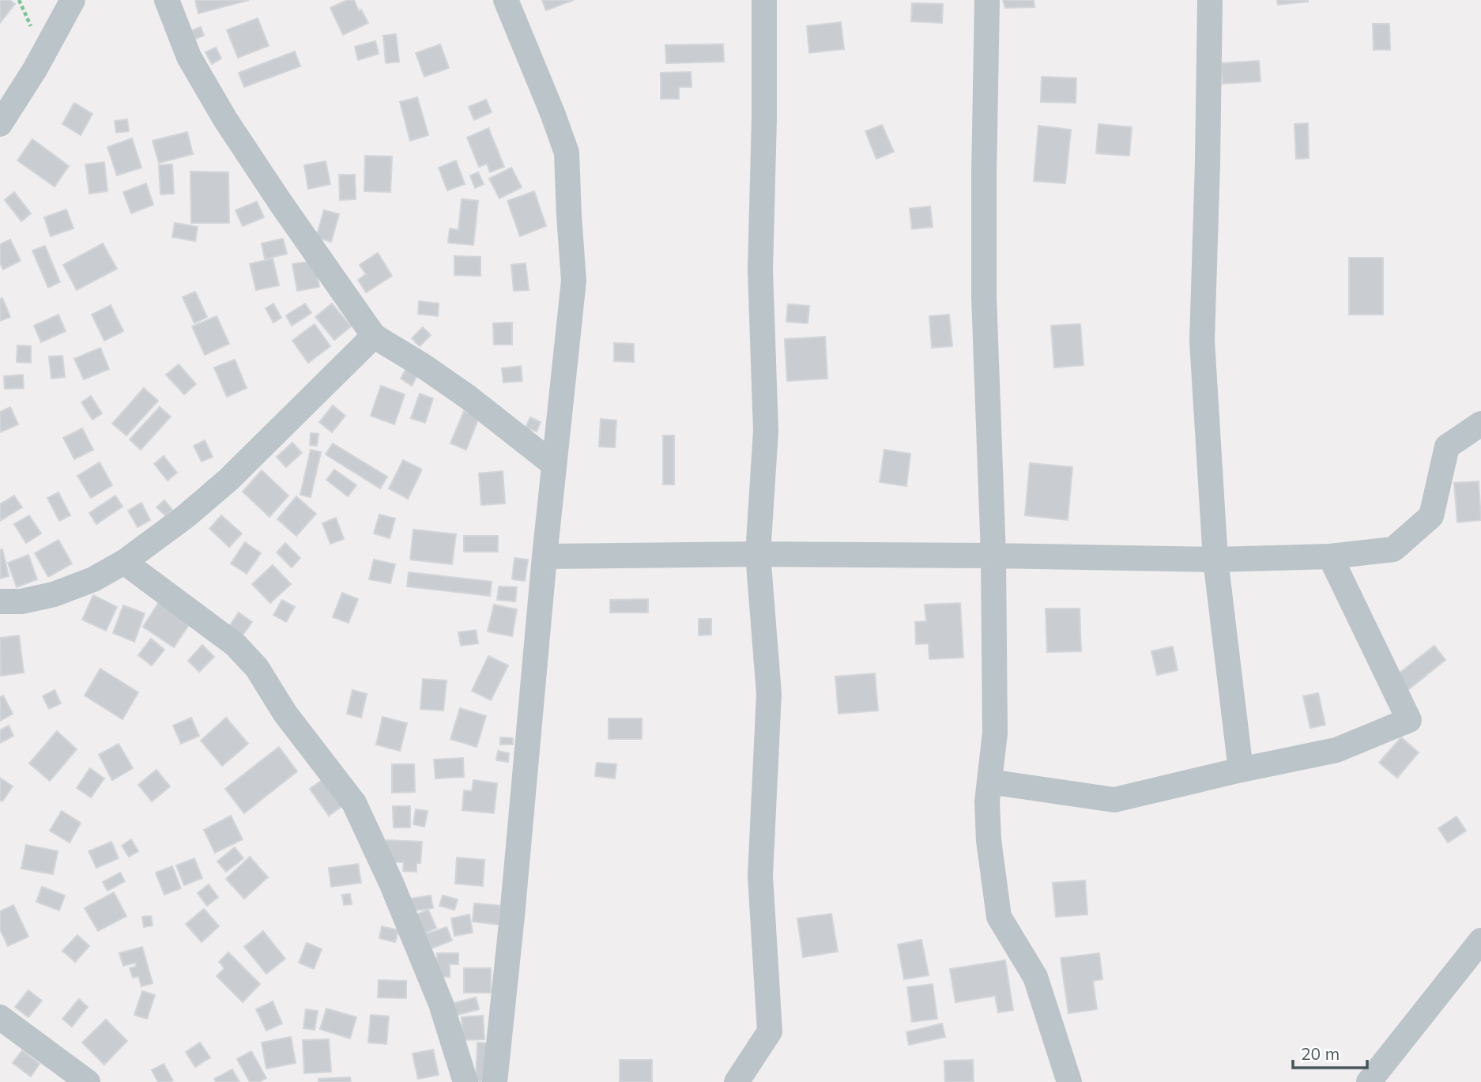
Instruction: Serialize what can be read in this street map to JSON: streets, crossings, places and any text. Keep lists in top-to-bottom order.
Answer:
{
  "scale_bar": "20 m"
}
